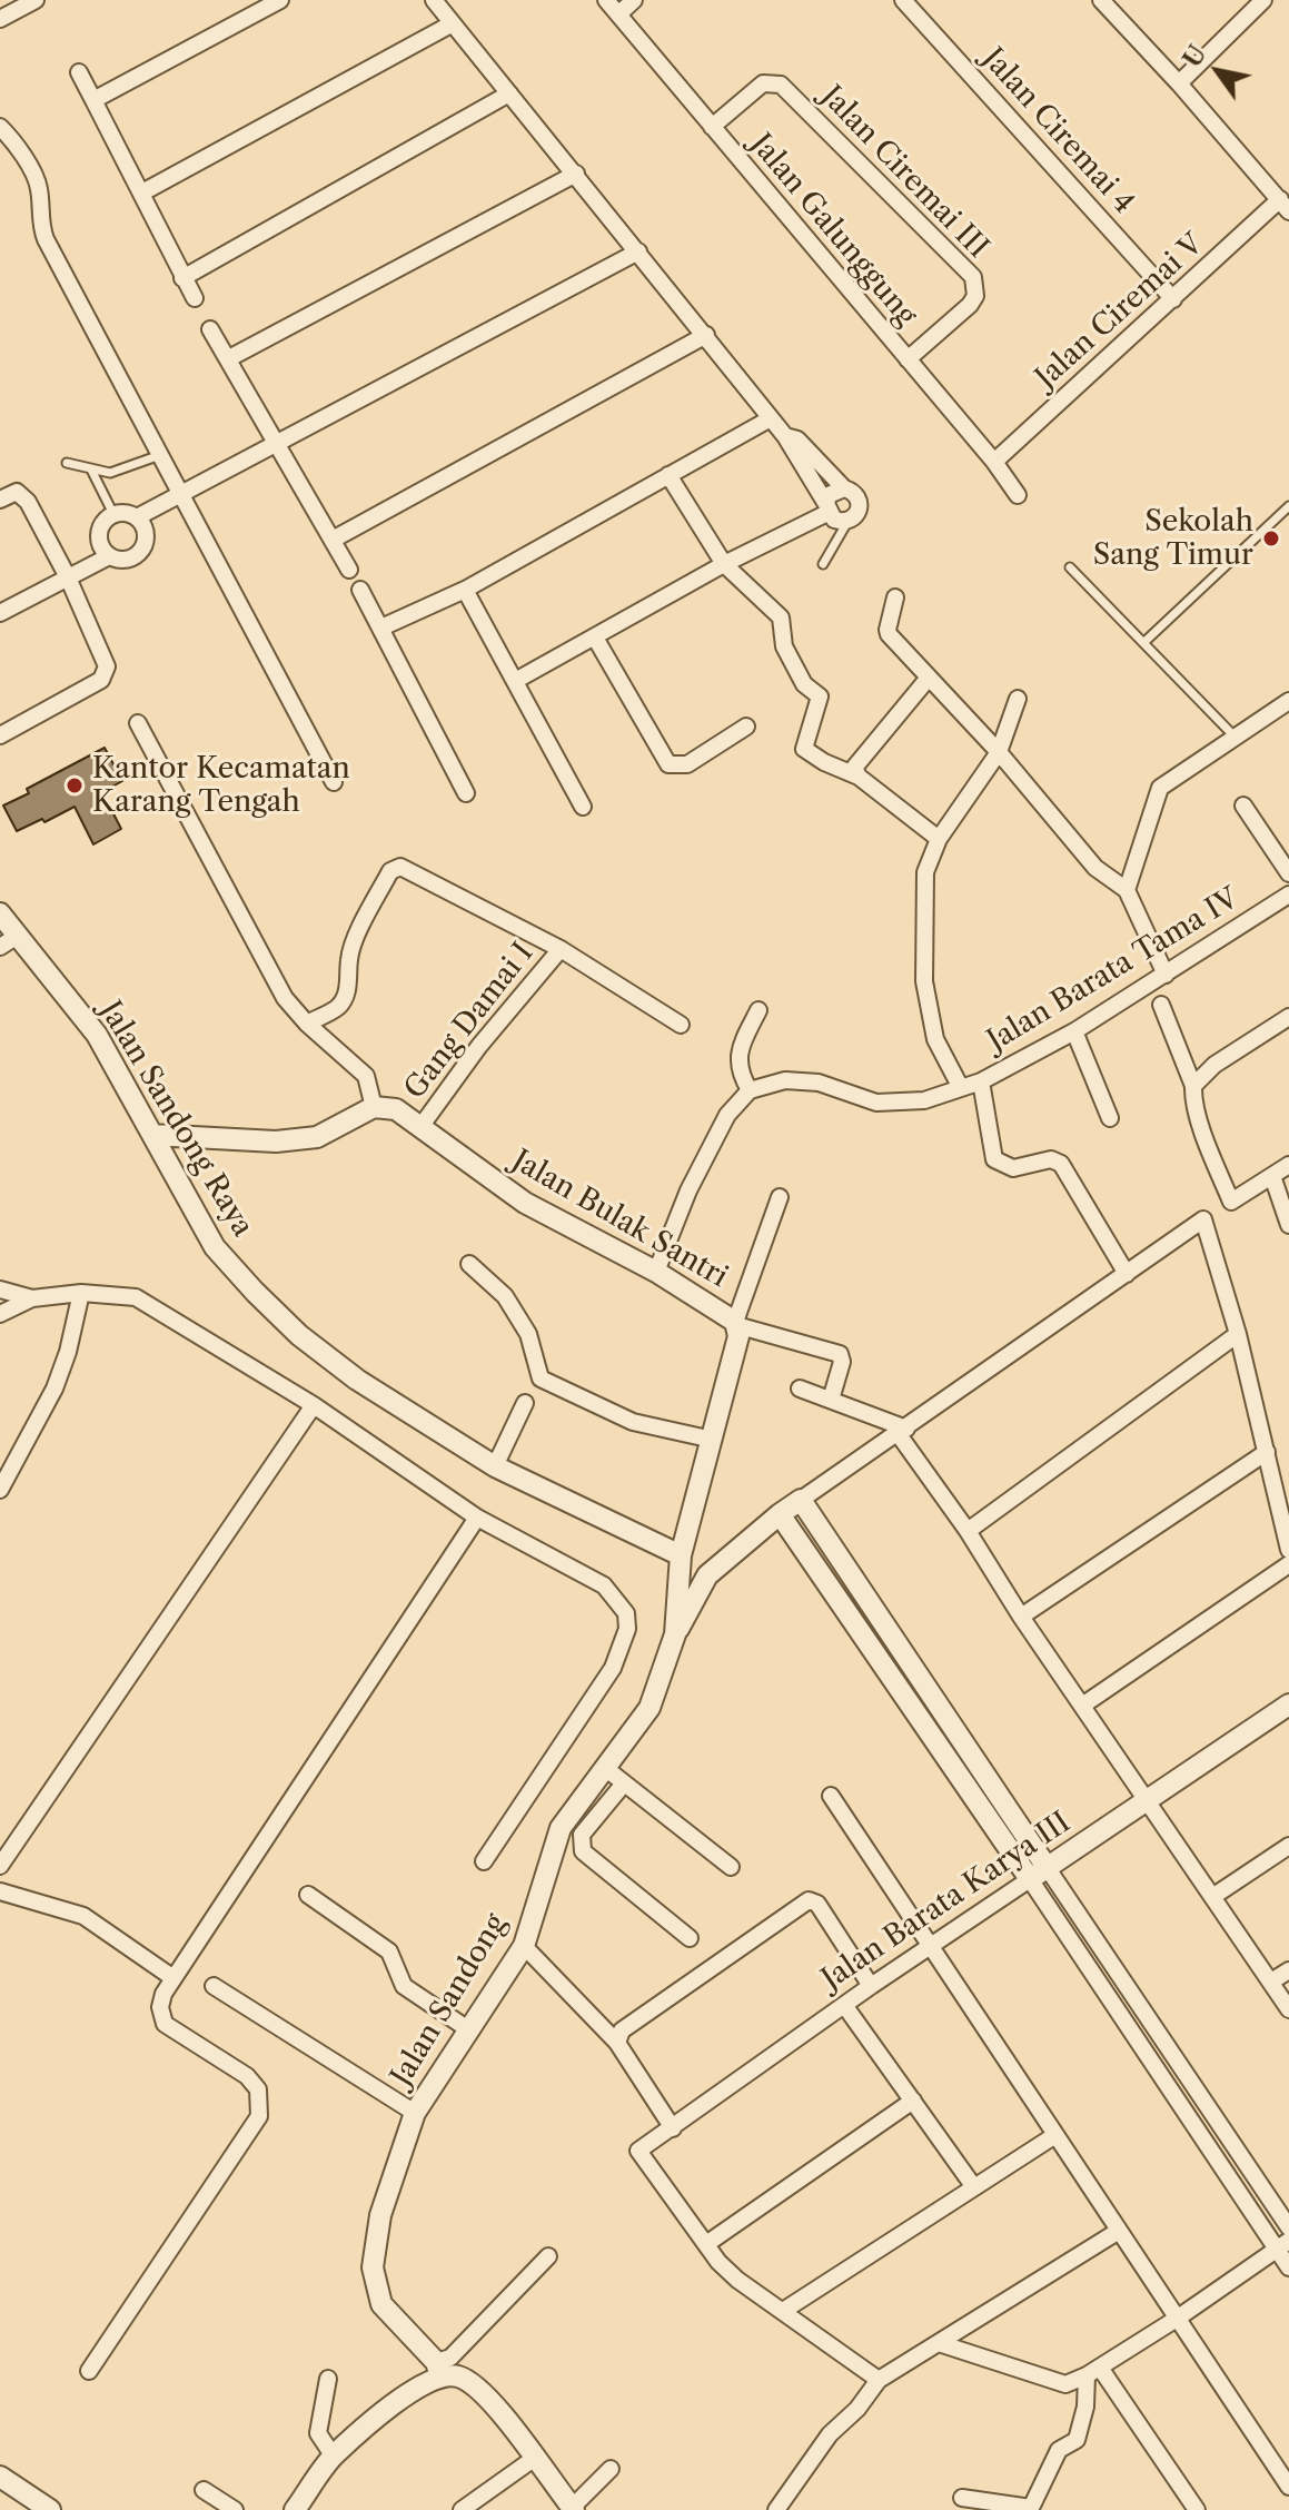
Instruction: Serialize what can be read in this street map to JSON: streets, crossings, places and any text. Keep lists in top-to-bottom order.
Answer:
{
  "streets": {
    "street": [
      "Jalan Ciremai 4",
      "Jalan Ciremai III",
      "Jalan Galunggung",
      "Jalan Ciremai V",
      "Jalan Barata Tama IV",
      "Gang Damai I",
      "Jalan Sandong Raya",
      "Jalan Bulak Santri",
      "Jalan Barata Karya III",
      "Jalan Sandong"
    ]
  },
  "crossings": [
    ["Jalan Ciremai 4", "Jalan Ciremai V"],
    ["Jalan Ciremai III", "Jalan Galunggung"],
    ["Jalan Galunggung", "Jalan Ciremai V"],
    ["Gang Damai I", "Jalan Bulak Santri"],
    ["Jalan Sandong Raya", "Jalan Bulak Santri"],
    ["Jalan Sandong Raya", "Jalan Sandong"],
    ["Jalan Bulak Santri", "Jalan Sandong"]
  ],
  "places": ["Sekolah Sang Timur", "Kantor Kecamatan Karang Tengah"],
  "north": "top left"
}
